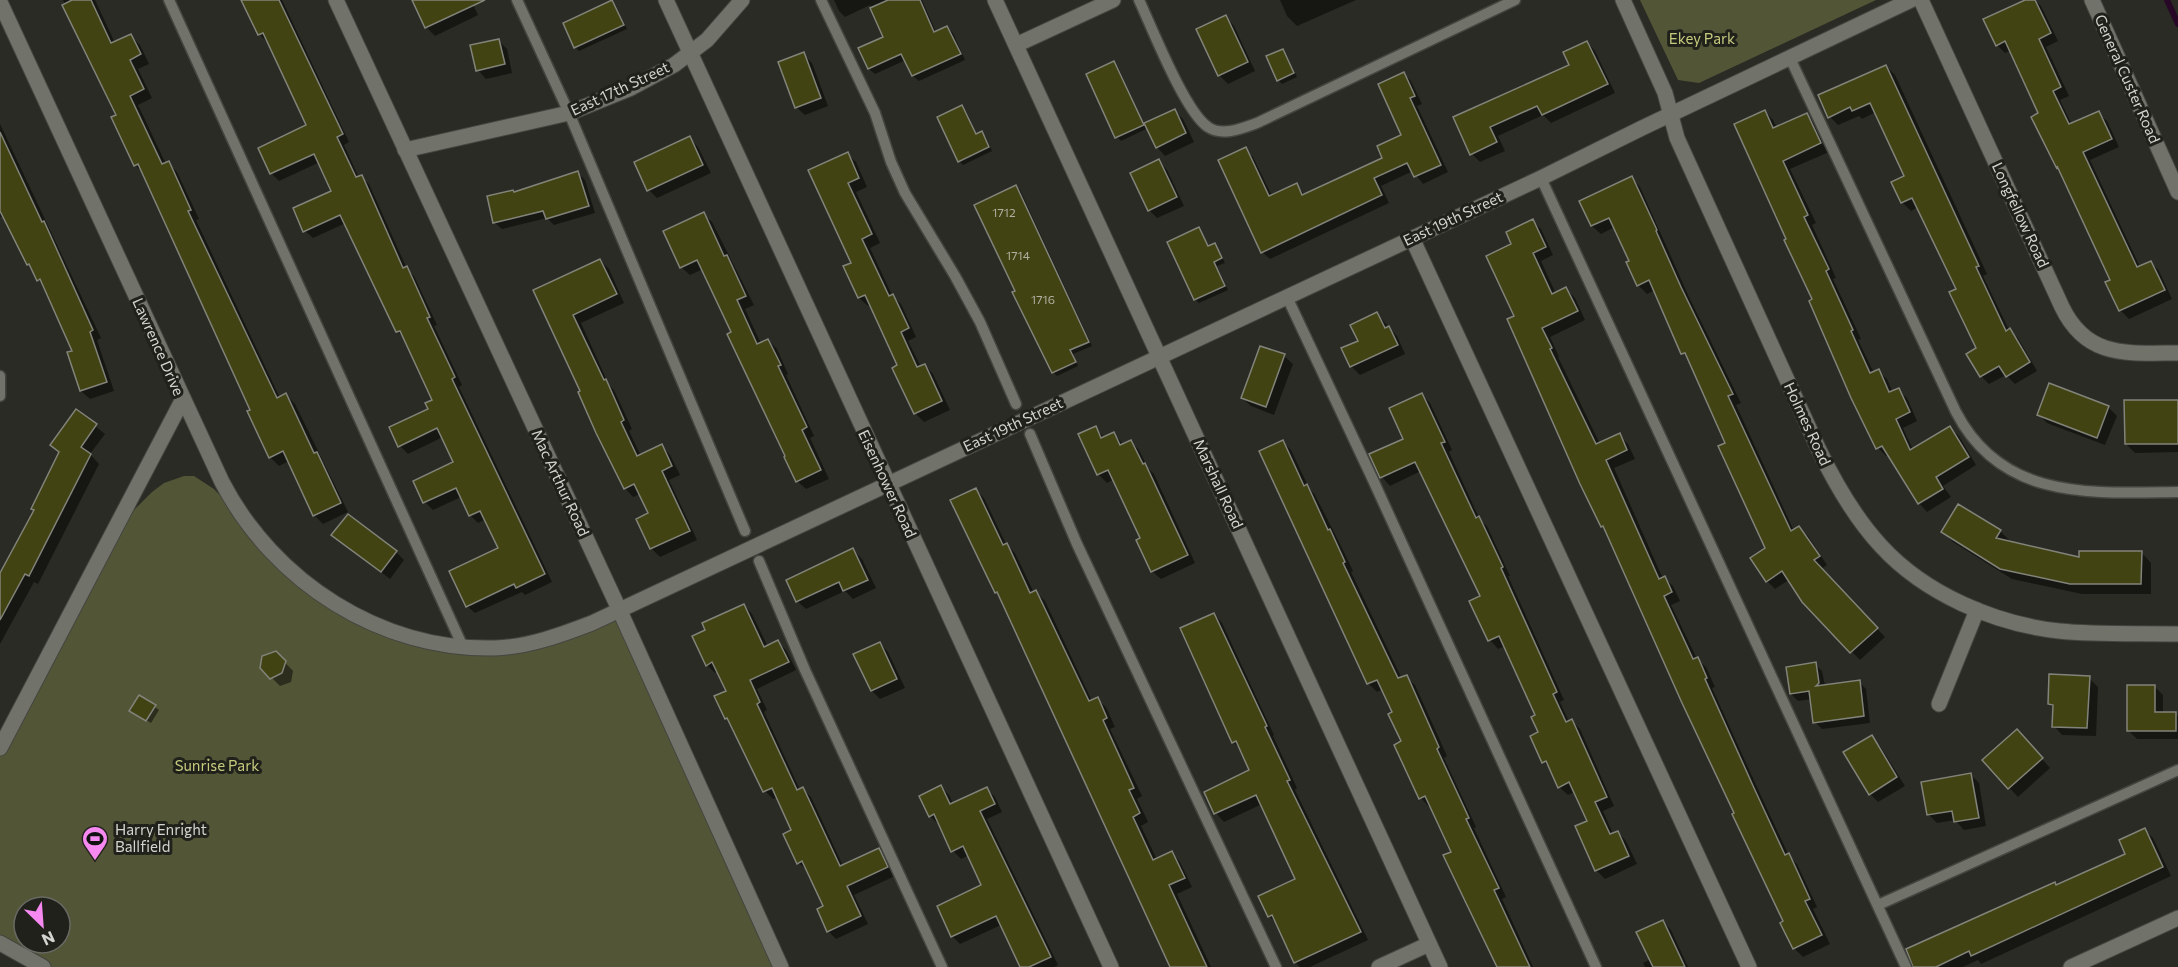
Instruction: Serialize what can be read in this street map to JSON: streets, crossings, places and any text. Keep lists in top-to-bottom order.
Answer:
{
  "streets": {
    "street": [
      "General Custer Road",
      "East 17th Street",
      "Longfellow Road",
      "East 19th Street",
      "Lawrence Drive",
      "Holmes Road",
      "Mac Arthur Road",
      "Eisenhower Road",
      "Marshall Road"
    ]
  },
  "crossings": [
    ["East 17th Street", "Mac Arthur Road"],
    ["East 17th Street", "Eisenhower Road"],
    ["East 19th Street", "Lawrence Drive"],
    ["East 19th Street", "Holmes Road"],
    ["East 19th Street", "Mac Arthur Road"],
    ["East 19th Street", "Eisenhower Road"],
    ["East 19th Street", "Marshall Road"]
  ],
  "parks": ["Ekey Park", "Sunrise Park"],
  "places": {
    "sports": ["Harry Enright Ballfield"]
  },
  "house_numbers": ["1712", "1714", "1716"],
  "north": "bottom right"
}
